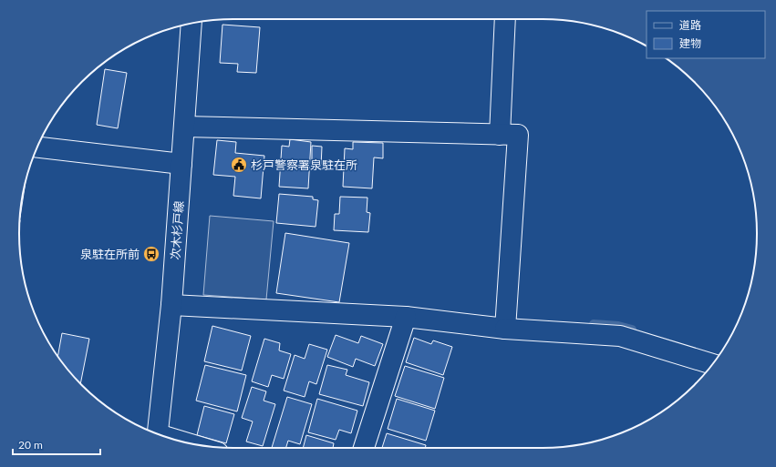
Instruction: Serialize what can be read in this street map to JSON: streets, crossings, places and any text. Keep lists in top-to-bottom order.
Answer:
{
  "streets": {
    "street": ["次木杉戸線"]
  },
  "places": {
    "public building": ["杉戸警察署泉駐在所"],
    "bus stop": ["泉駐在所前"]
  },
  "legend": ["道路", "建物"],
  "scale_bar": "20 m"
}
